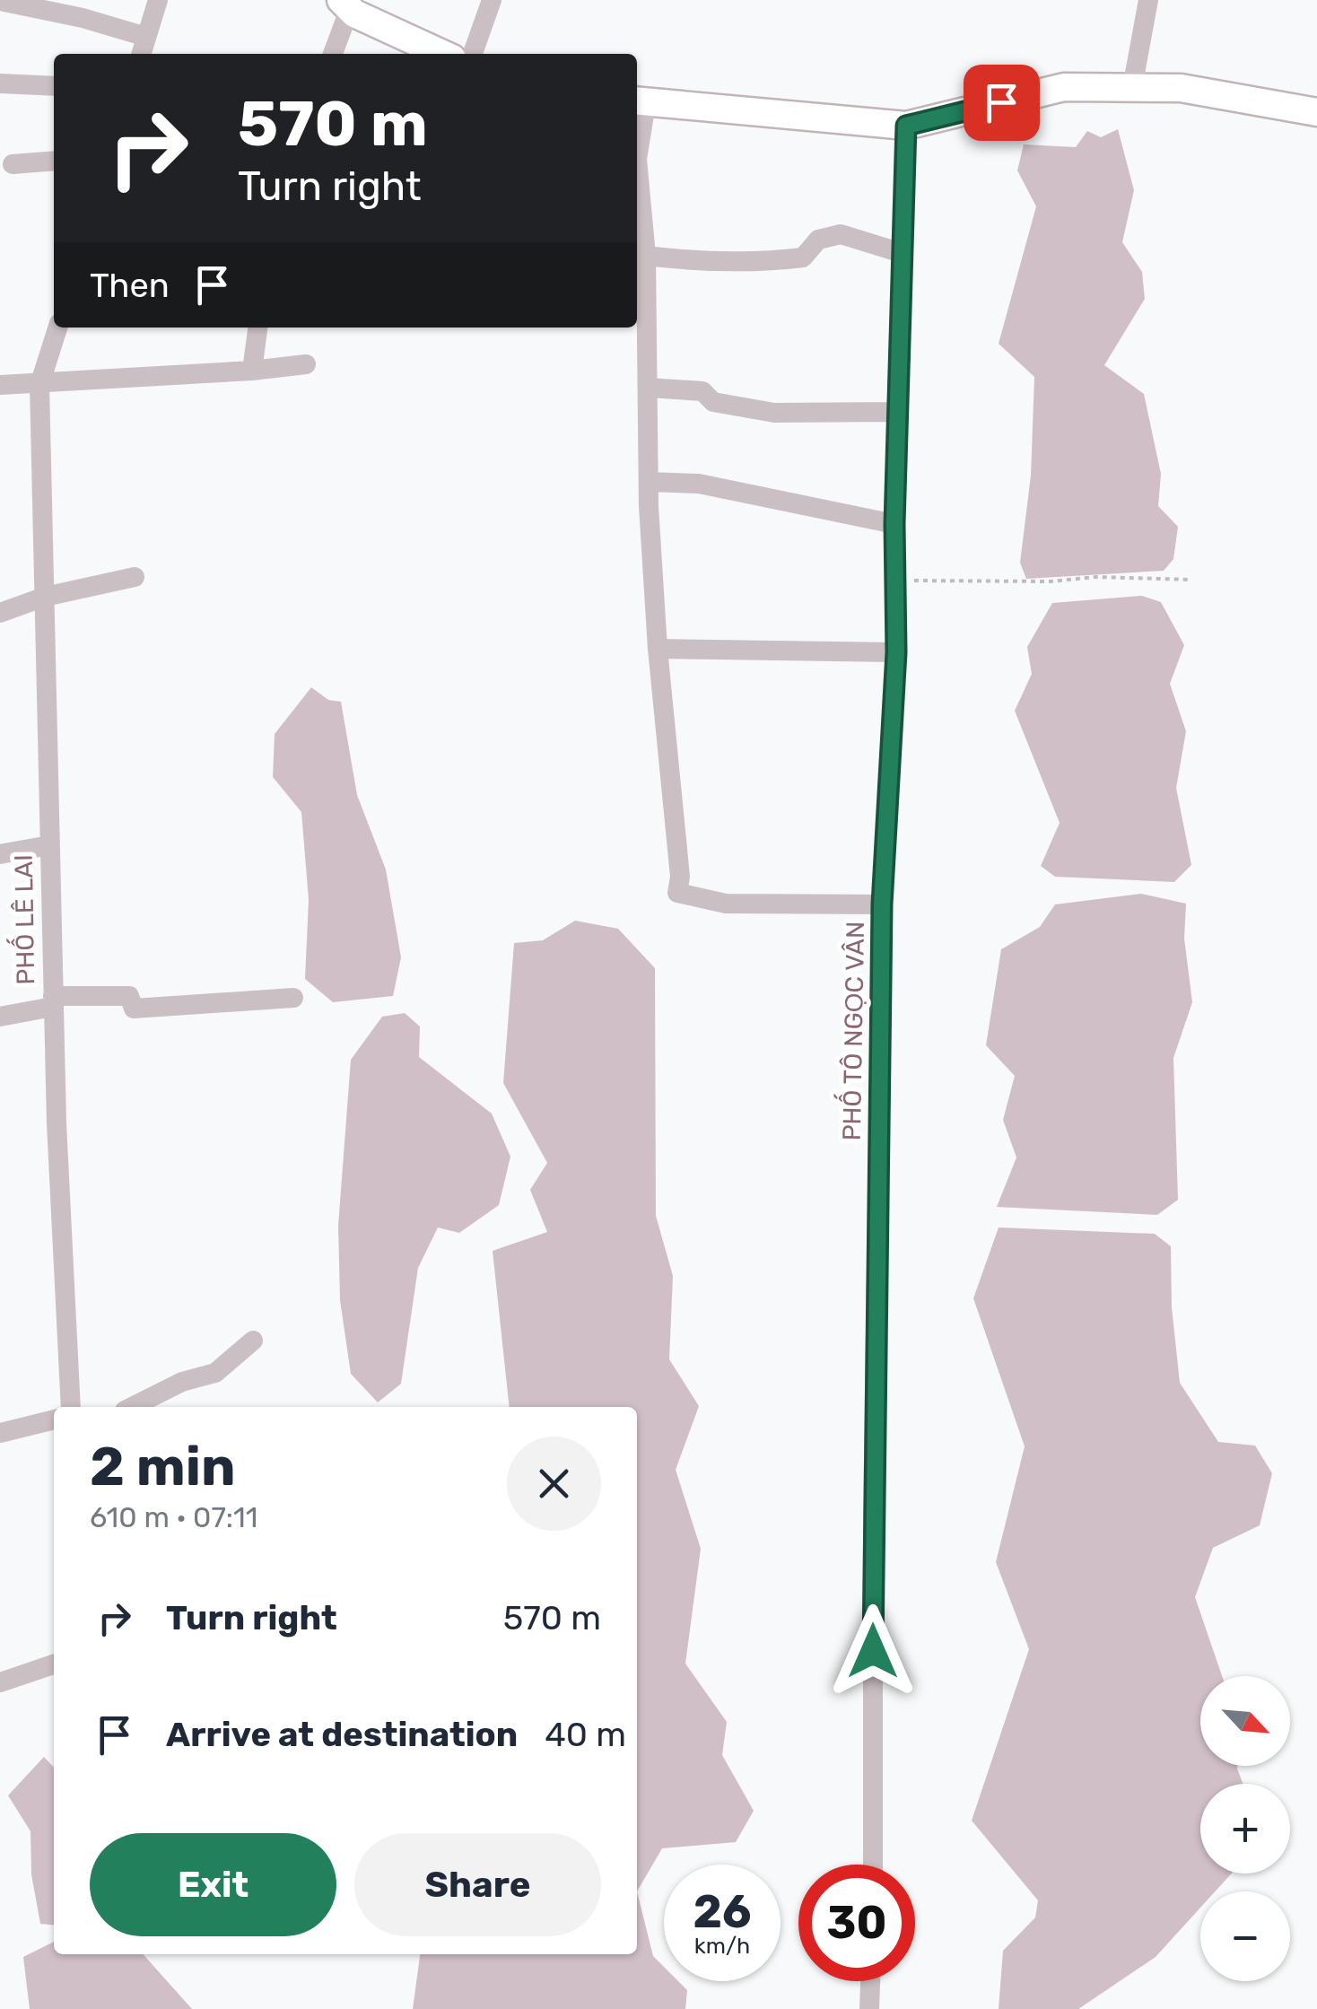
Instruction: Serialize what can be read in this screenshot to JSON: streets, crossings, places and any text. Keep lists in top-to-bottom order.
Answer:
{
  "streets": {
    "street": ["PHỐ LÊ LAI", "PHỐ TÔ NGỌC VÂN"]
  },
  "north": "bottom right",
  "page": {
    "turn": ["570 m", "Turn right"],
    "then": "Then",
    "heading": ["2 min", "610 m · 07:11"],
    "list": [
      {
        "name": "Turn right",
        "value": "570 m"
      },
      {
        "name": "Arrive at destination",
        "value": "40 m"
      }
    ],
    "map_buttons": ["+", "−"],
    "buttons": ["Exit", "Share"],
    "speed": "26 km/h",
    "limit": "30"
  }
}
